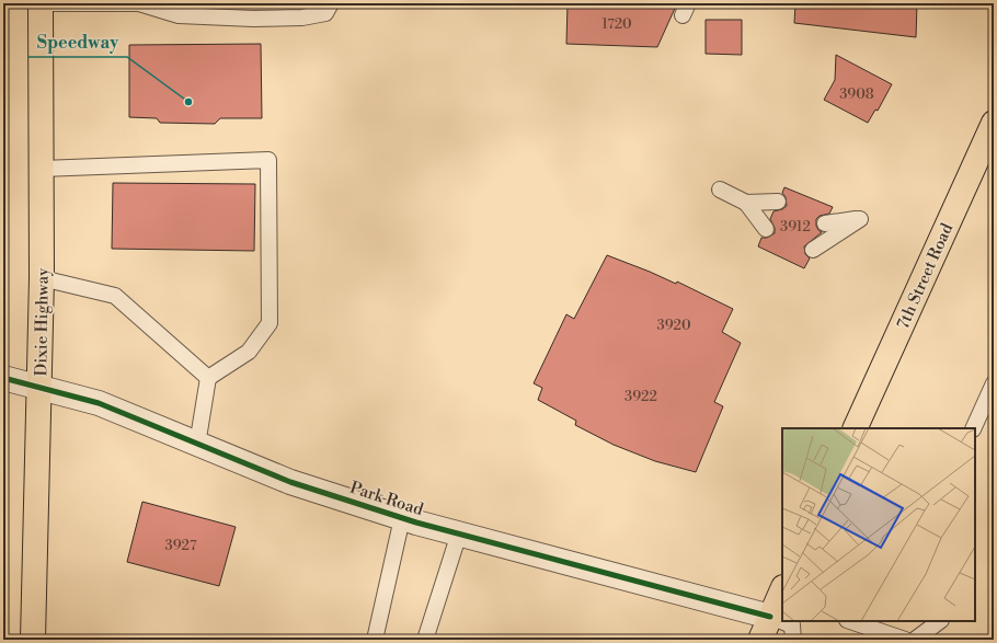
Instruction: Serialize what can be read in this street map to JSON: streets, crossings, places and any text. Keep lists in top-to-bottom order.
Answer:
{
  "streets": {
    "main road": ["7th Street Road", "Dixie Highway"],
    "street": ["Park Road"]
  },
  "crossings": [
    ["Dixie Highway", "Park Road"]
  ],
  "places": ["Speedway"],
  "house_numbers": [
    "1720",
    "3908",
    "3912",
    "3920",
    "3922",
    "3927"
  ]
}
